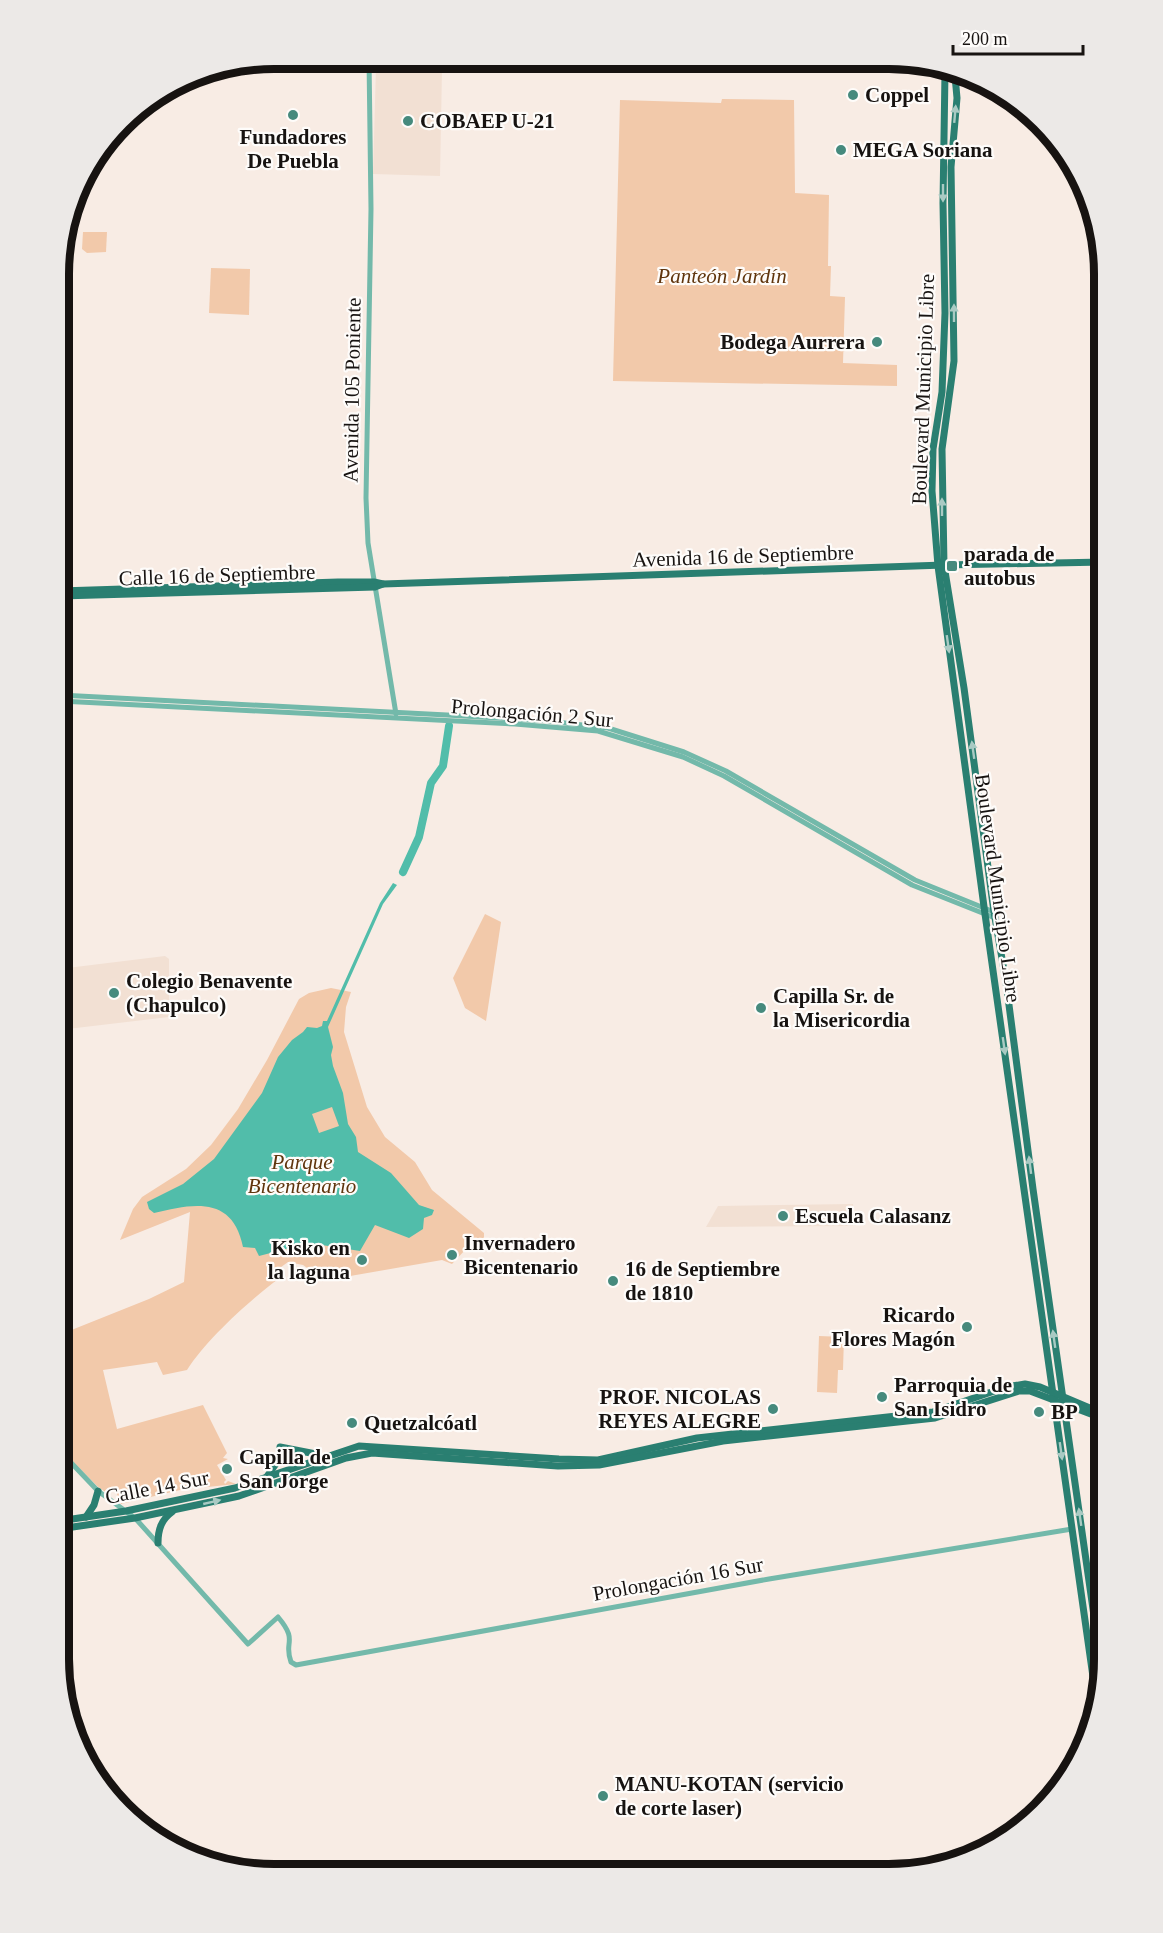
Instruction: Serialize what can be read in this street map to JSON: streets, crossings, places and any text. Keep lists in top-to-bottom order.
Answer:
{
  "streets": {
    "main road": [
      "Boulevard Municipio Libre",
      "Avenida 16 de Septiembre",
      "Calle 16 de Septiembre",
      "Calle 14 Sur"
    ],
    "street": ["Avenida 105 Poniente", "Prolongación 2 Sur", "Prolongación 16 Sur"]
  },
  "crossings": [
    ["Boulevard Municipio Libre", "Avenida 16 de Septiembre"],
    ["Boulevard Municipio Libre", "Prolongación 2 Sur"],
    ["Boulevard Municipio Libre", "Calle 14 Sur"],
    ["Boulevard Municipio Libre", "Prolongación 16 Sur"],
    ["Avenida 105 Poniente", "Avenida 16 de Septiembre"],
    ["Avenida 105 Poniente", "Calle 16 de Septiembre"],
    ["Avenida 105 Poniente", "Prolongación 2 Sur"],
    ["Avenida 16 de Septiembre", "Calle 16 de Septiembre"]
  ],
  "parks": ["Panteón Jardín", "Parque Bicentenario"],
  "places": {
    "other": [
      "Coppel",
      "Fundadores De Puebla",
      "COBAEP U-21",
      "MEGA Soriana",
      "Bodega Aurrera",
      "Colegio Benavente (Chapulco)",
      "Capilla Sr. de la Misericordia",
      "Escuela Calasanz",
      "Invernadero Bicentenario",
      "Kisko en la laguna",
      "16 de Septiembre de 1810",
      "Ricardo Flores Magón",
      "Parroquia de San Isidro",
      "PROF. NICOLAS REYES ALEGRE",
      "BP",
      "Quetzalcóatl",
      "Capilla de San Jorge",
      "MANU-KOTAN (servicio de corte laser)"
    ],
    "transit": ["parada de autobus"]
  },
  "scale_bar": "200 m"
}
